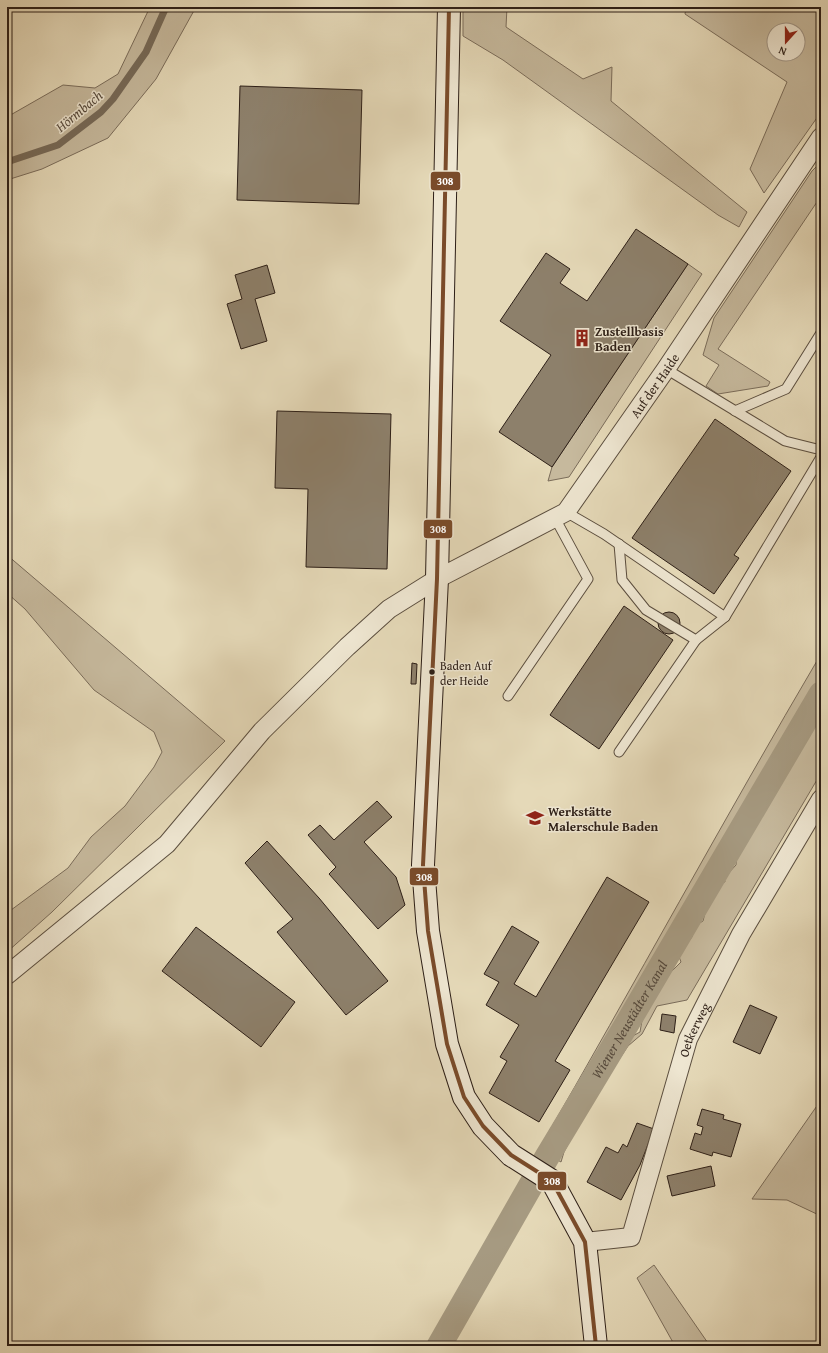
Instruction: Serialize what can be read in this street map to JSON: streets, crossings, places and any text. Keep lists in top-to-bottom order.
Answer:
{
  "streets": {
    "street": ["Auf der Haide", "Oetkerweg"]
  },
  "water": ["Hörmbach", "Wiener Neustädter Kanal"],
  "places": {
    "building": ["Zustellbasis Baden"],
    "other": ["Baden Auf der Heide"],
    "school or university": ["Werkstätte Malerschule Baden"]
  },
  "lines": ["transit line 308"],
  "north": "bottom"
}
